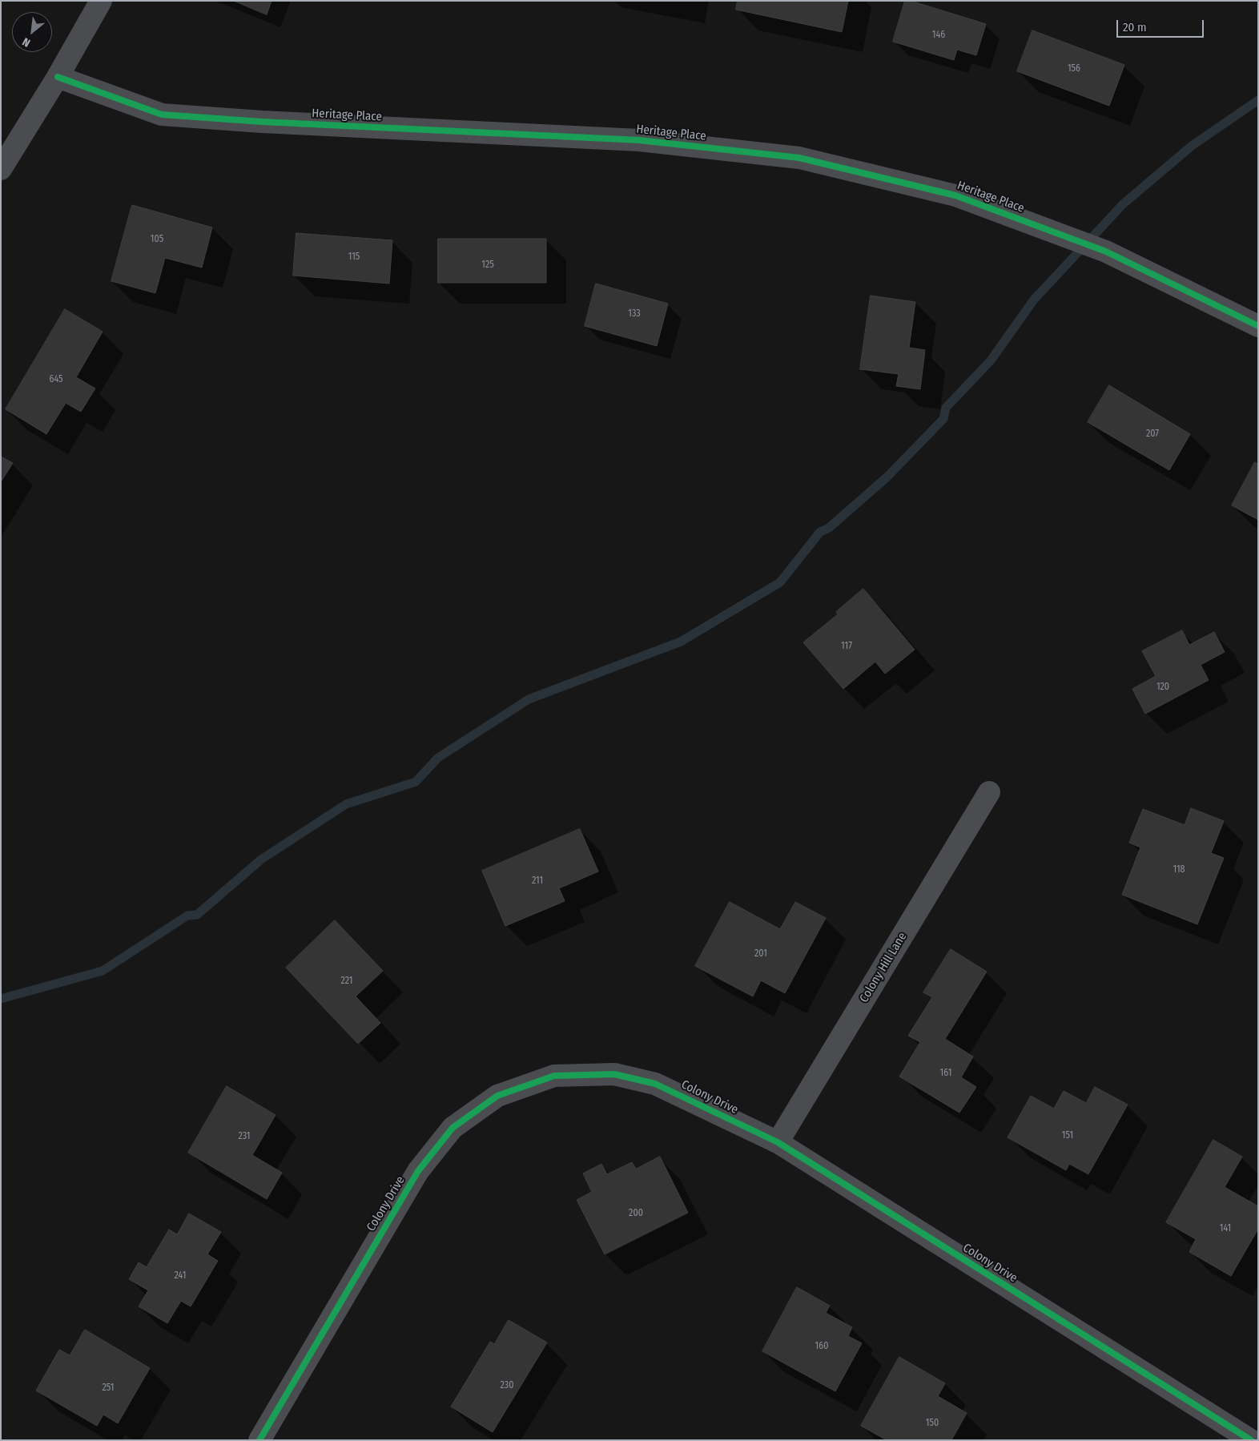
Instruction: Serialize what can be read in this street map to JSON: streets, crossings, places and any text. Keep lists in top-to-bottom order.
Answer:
{
  "streets": {
    "street": ["Heritage Place", "Colony Hill Lane", "Colony Drive"]
  },
  "crossings": [
    ["Colony Hill Lane", "Colony Drive"]
  ],
  "house_numbers": [
    "146",
    "156",
    "105",
    "115",
    "125",
    "133",
    "645",
    "207",
    "117",
    "120",
    "118",
    "211",
    "201",
    "221",
    "161",
    "151",
    "231",
    "200",
    "141",
    "241",
    "160",
    "230",
    "251",
    "150"
  ],
  "scale_bar": "20 m",
  "north": "bottom left"
}
